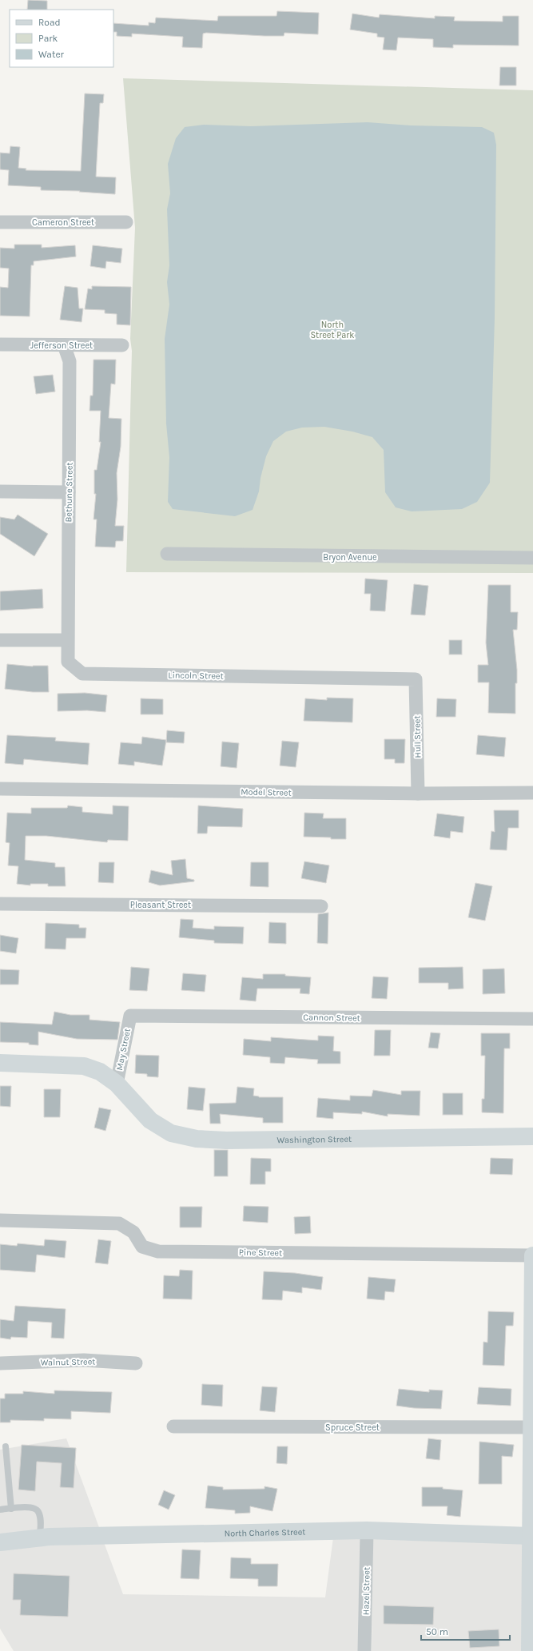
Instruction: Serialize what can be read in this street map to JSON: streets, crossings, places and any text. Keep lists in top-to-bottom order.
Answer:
{
  "streets": {
    "street": [
      "Cameron Street",
      "Jefferson Street",
      "Bethune Street",
      "Bryon Avenue",
      "Lincoln Street",
      "Hull Street",
      "Model Street",
      "Pleasant Street",
      "Cannon Street",
      "May Street",
      "Washington Street",
      "Pine Street",
      "Walnut Street",
      "Spruce Street",
      "North Charles Street",
      "Hazel Street"
    ]
  },
  "crossings": [
    ["Jefferson Street", "Bethune Street"],
    ["Bethune Street", "Lincoln Street"],
    ["Lincoln Street", "Hull Street"],
    ["Hull Street", "Model Street"],
    ["Cannon Street", "May Street"],
    ["May Street", "Washington Street"],
    ["North Charles Street", "Hazel Street"]
  ],
  "parks": ["North Street Park"],
  "legend": ["Road", "Park", "Water"],
  "scale_bar": "50 m"
}
